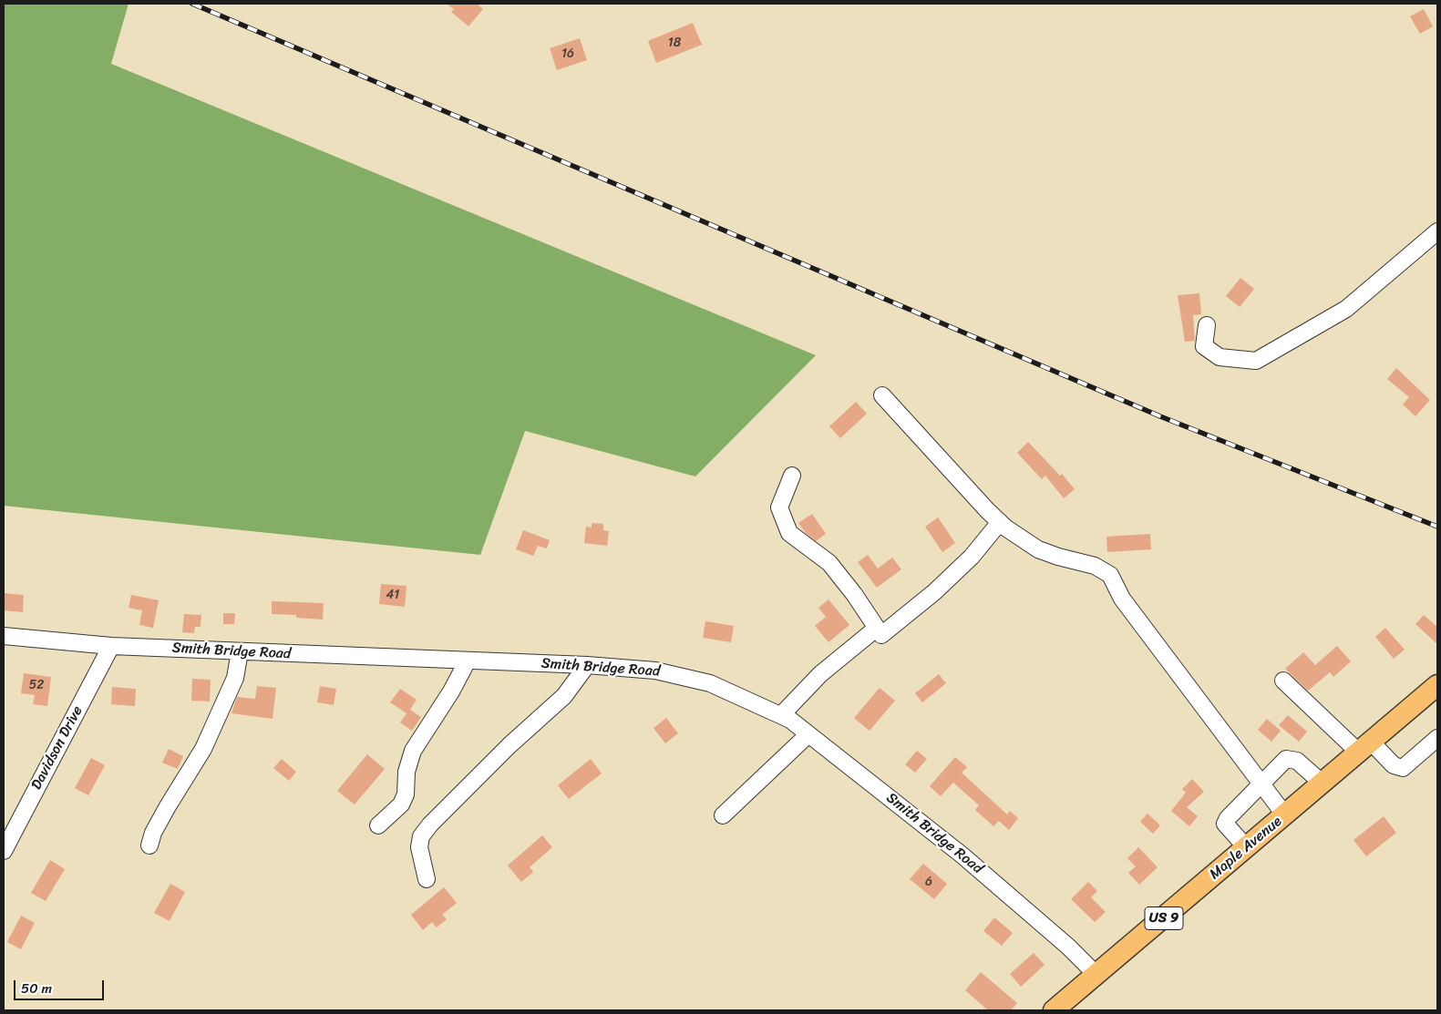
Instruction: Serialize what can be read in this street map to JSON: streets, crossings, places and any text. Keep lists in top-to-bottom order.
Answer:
{
  "streets": {
    "main road": ["Maple Avenue", "US 9"],
    "street": ["Smith Bridge Road", "Davidson Drive"]
  },
  "crossings": [
    ["Smith Bridge Road", "Davidson Drive"],
    ["Smith Bridge Road", "Maple Avenue"]
  ],
  "house_numbers": [
    "18",
    "16",
    "41",
    "52",
    "6"
  ],
  "scale_bar": "50 m"
}
